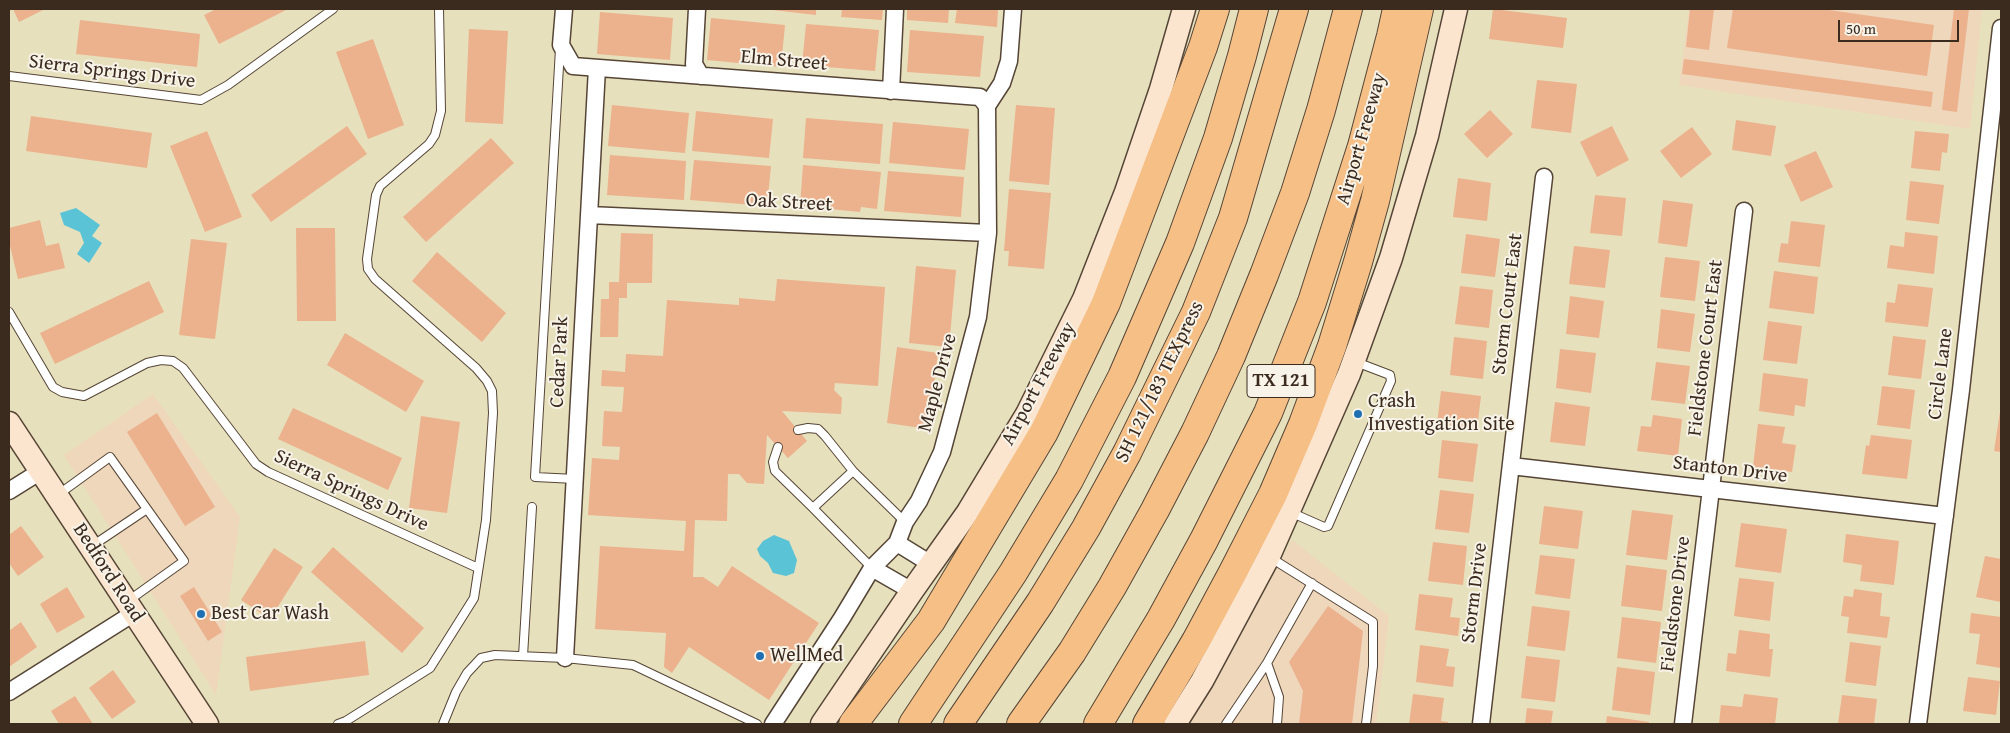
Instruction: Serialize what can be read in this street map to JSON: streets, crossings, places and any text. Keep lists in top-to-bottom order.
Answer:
{
  "streets": {
    "highway": ["Airport Freeway", "TX 121", "SH 121/183 TEXpress"],
    "main road": ["Bedford Road"],
    "street": [
      "Elm Street",
      "Oak Street",
      "Storm Court East",
      "Fieldstone Court East",
      "Cedar Park",
      "Circle Lane",
      "Maple Drive",
      "Stanton Drive",
      "Storm Drive",
      "Fieldstone Drive"
    ],
    "lane": ["Sierra Springs Drive"]
  },
  "crossings": [
    ["Elm Street", "Cedar Park"],
    ["Elm Street", "Maple Drive"],
    ["Oak Street", "Cedar Park"],
    ["Oak Street", "Maple Drive"],
    ["Storm Court East", "Stanton Drive"],
    ["Storm Court East", "Storm Drive"],
    ["Fieldstone Court East", "Stanton Drive"],
    ["Fieldstone Court East", "Fieldstone Drive"],
    ["Circle Lane", "Stanton Drive"],
    ["Stanton Drive", "Storm Drive"],
    ["Stanton Drive", "Fieldstone Drive"]
  ],
  "places": ["Crash Investigation Site", "Best Car Wash", "WellMed"],
  "scale_bar": "50 m"
}
